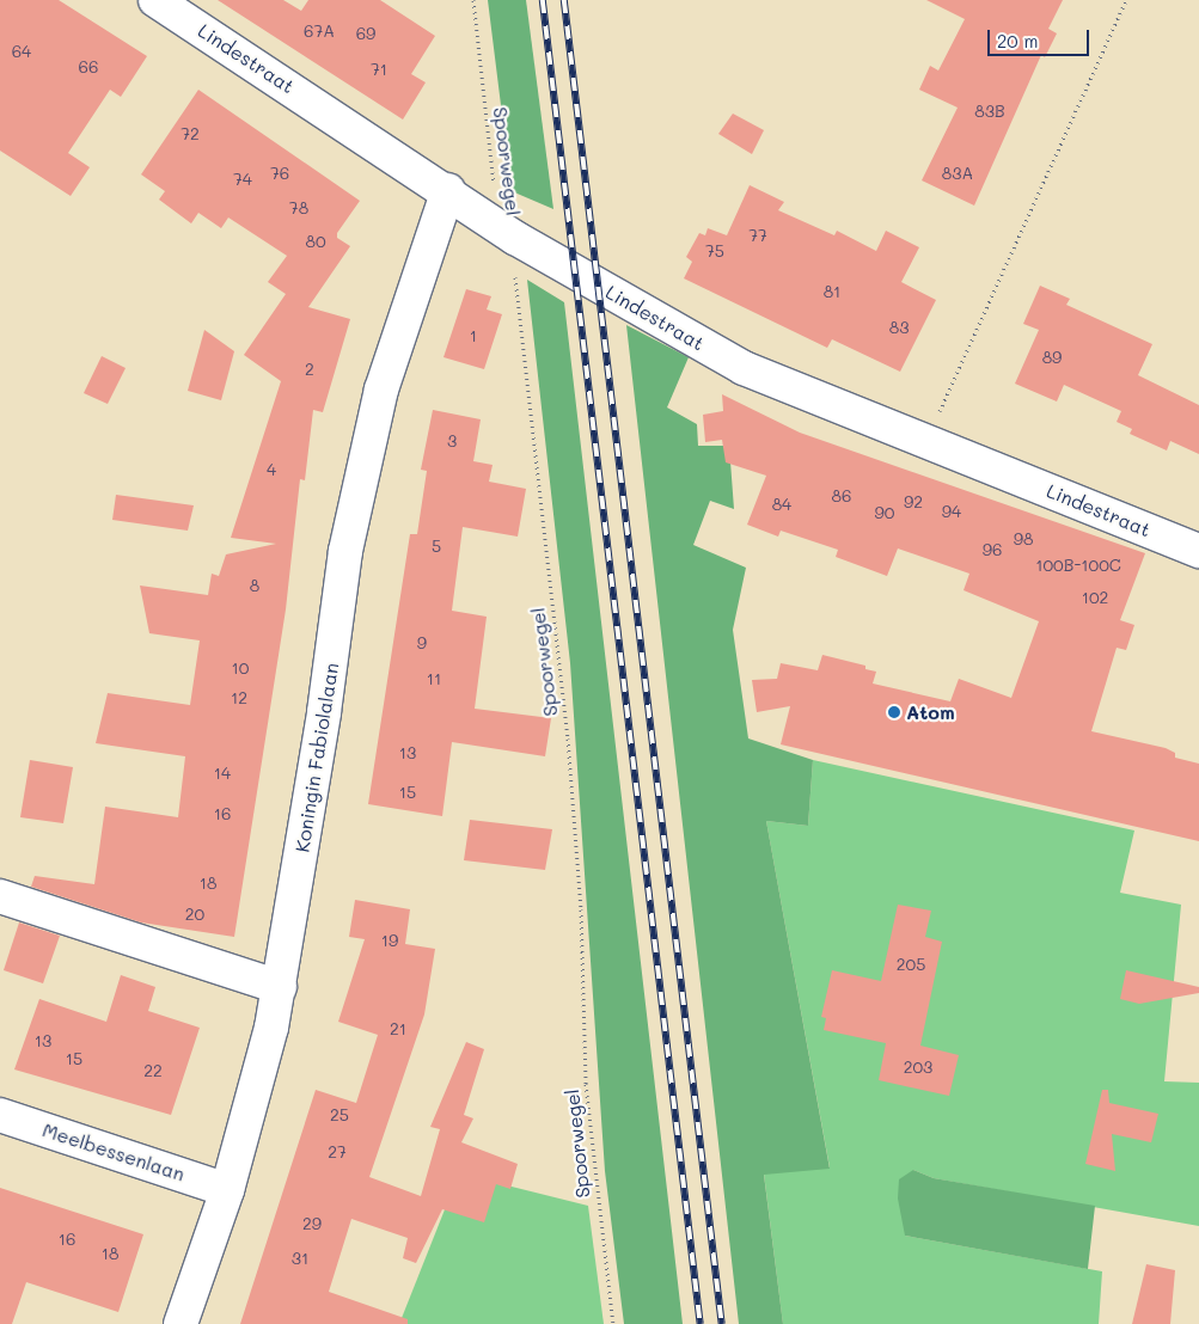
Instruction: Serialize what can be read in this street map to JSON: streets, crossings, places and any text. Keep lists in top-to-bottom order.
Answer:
{
  "streets": {
    "street": ["Lindestraat", "Koningin Fabiolalaan", "Meelbessenlaan"],
    "path": ["Spoorwegel"]
  },
  "crossings": [
    ["Lindestraat", "Spoorwegel"],
    ["Lindestraat", "Koningin Fabiolalaan"],
    ["Koningin Fabiolalaan", "Meelbessenlaan"]
  ],
  "places": ["Atom"],
  "house_numbers": [
    "67A",
    "69",
    "64",
    "66",
    "71",
    "83B",
    "72",
    "76",
    "83A",
    "74",
    "78",
    "77",
    "80",
    "75",
    "81",
    "83",
    "1",
    "89",
    "2",
    "3",
    "4",
    "86",
    "92",
    "84",
    "94",
    "90",
    "98",
    "5",
    "96",
    "100B-100C",
    "8",
    "102",
    "9",
    "10",
    "11",
    "12",
    "13",
    "14",
    "15",
    "16",
    "18",
    "20",
    "19",
    "205",
    "21",
    "13",
    "15",
    "203",
    "22",
    "25",
    "27",
    "29",
    "16",
    "18",
    "31"
  ],
  "scale_bar": "20 m"
}
